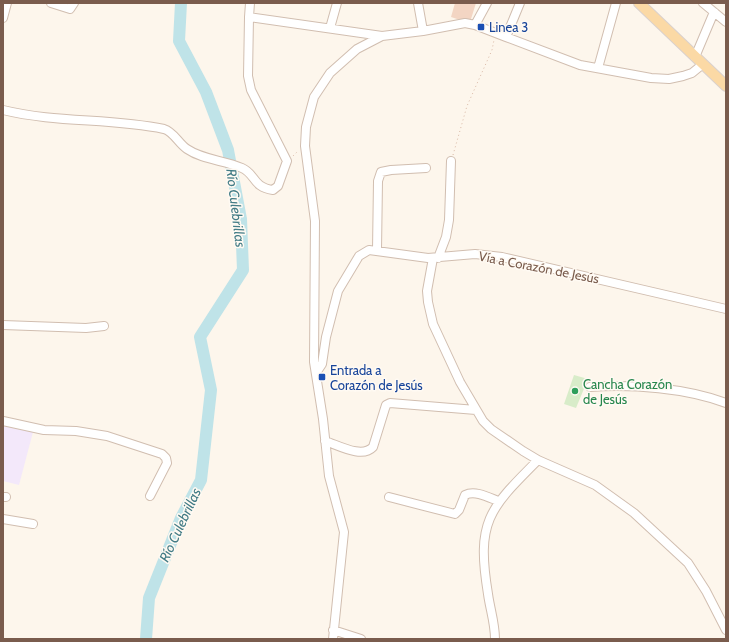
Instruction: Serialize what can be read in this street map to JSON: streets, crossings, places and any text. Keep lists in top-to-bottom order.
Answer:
{
  "streets": {
    "street": ["Vía a Corazón de Jesús"]
  },
  "water": ["Río Culebrillas"],
  "places": {
    "transit": ["Linea 3", "Entrada a Corazón de Jesús"],
    "other": ["Cancha Corazón de Jesús"]
  }
}
